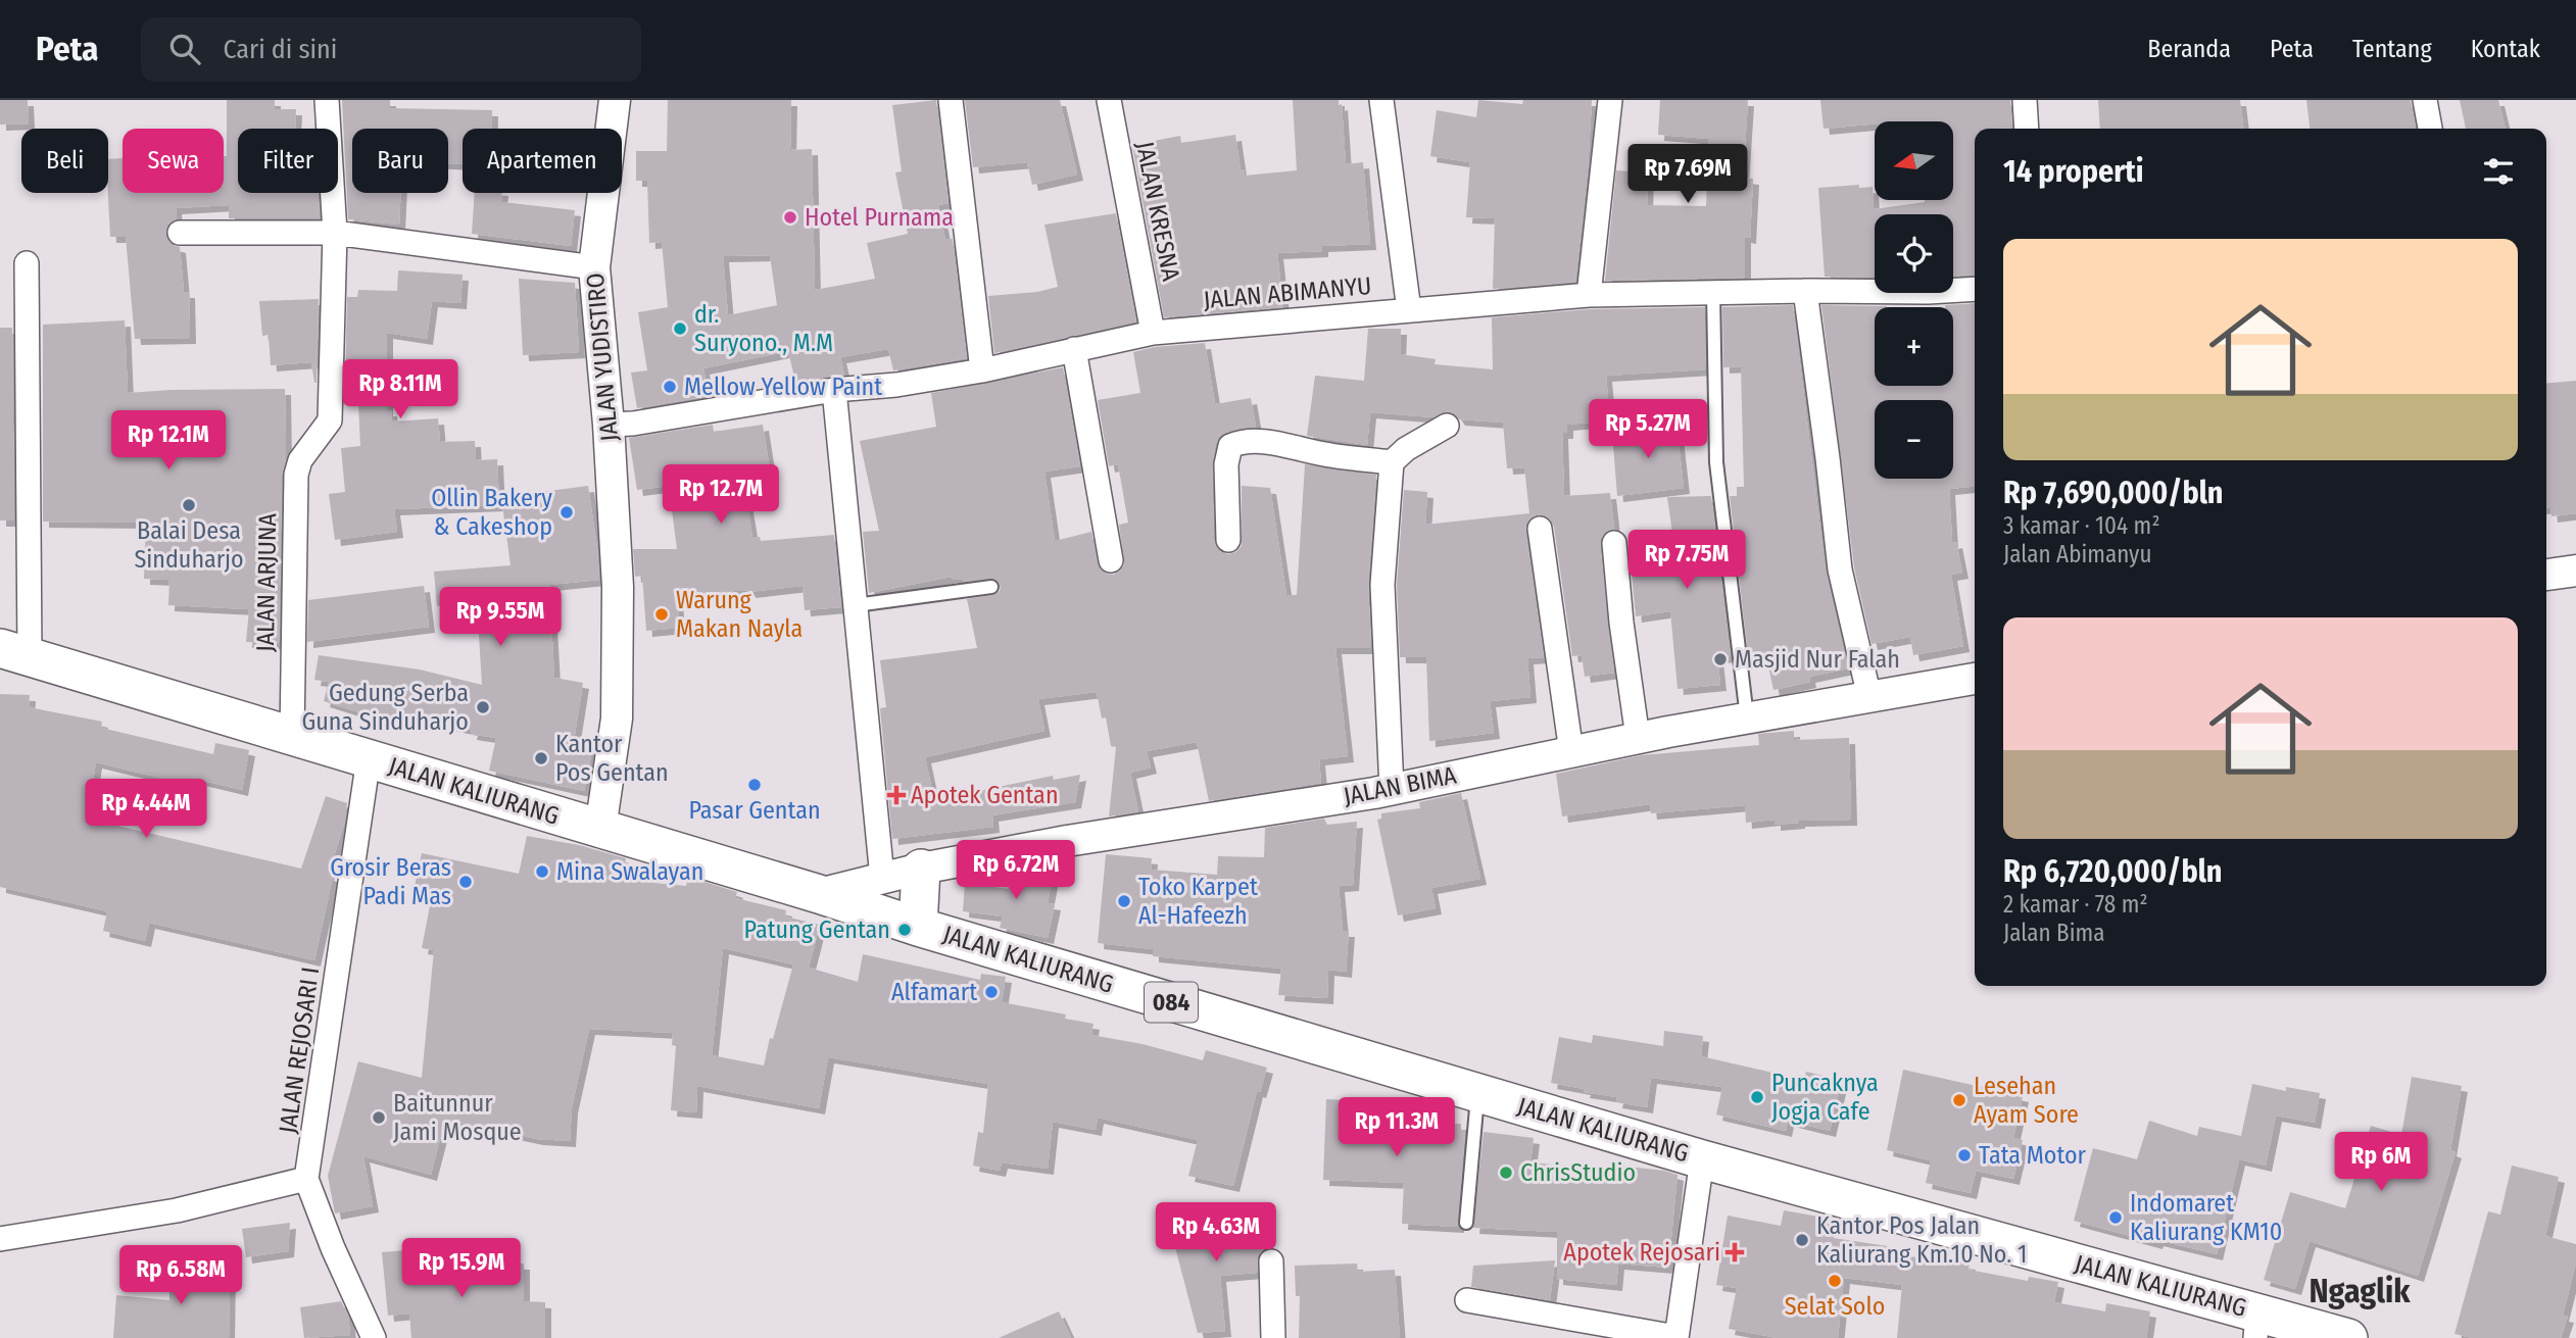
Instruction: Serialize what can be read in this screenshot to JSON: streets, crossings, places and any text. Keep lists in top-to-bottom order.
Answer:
{
  "streets": {
    "main road": ["JALAN KALIURANG", "084"],
    "street": [
      "JALAN KRESNA",
      "JALAN ABIMANYU",
      "JALAN YUDISTIRO",
      "JALAN ARJUNA",
      "JALAN BIMA",
      "JALAN REJOSARI I"
    ]
  },
  "crossings": [
    ["JALAN KRESNA", "JALAN ABIMANYU"],
    ["JALAN ABIMANYU", "JALAN YUDISTIRO"],
    ["JALAN YUDISTIRO", "JALAN KALIURANG"],
    ["JALAN ARJUNA", "JALAN KALIURANG"],
    ["JALAN BIMA", "JALAN KALIURANG"],
    ["JALAN KALIURANG", "JALAN REJOSARI I"]
  ],
  "districts": ["Ngaglik"],
  "places": {
    "other": [
      "Hotel Purnama",
      "dr. Suryono., M.M",
      "Mellow Yellow Paint",
      "Balai Desa Sinduharjo",
      "Ollin Bakery & Cakeshop",
      "Warung Makan Nayla",
      "Masjid Nur Falah",
      "Gedung Serba Guna Sinduharjo",
      "Kantor Pos Gentan",
      "Pasar Gentan",
      "Mina Swalayan",
      "Grosir Beras Padi Mas",
      "Toko Karpet Al-Hafeezh",
      "Patung Gentan",
      "Alfamart",
      "Puncaknya Jogja Cafe",
      "Lesehan Ayam Sore",
      "Baitunnur Jami Mosque",
      "Tata Motor",
      "ChrisStudio",
      "Indomaret Kaliurang KM10",
      "Kantor Pos Jalan Kaliurang Km.10 No. 1",
      "Selat Solo"
    ],
    "health": ["Apotek Gentan", "Apotek Rejosari"]
  },
  "north": "left",
  "page": {
    "header": "Peta",
    "search": "Cari di sini",
    "nav": [
      "Beranda",
      "Peta",
      "Tentang",
      "Kontak"
    ],
    "map_buttons": ["+", "−"],
    "chip": [
      "Beli",
      "Sewa",
      "Filter",
      "Baru",
      "Apartemen"
    ],
    "heading": "14 properti",
    "price": [
      "Rp 7.69M",
      "Rp 8.11M",
      "Rp 5.27M",
      "Rp 12.1M",
      "Rp 12.7M",
      "Rp 7.75M",
      "Rp 9.55M",
      "Rp 4.44M",
      "Rp 6.72M",
      "Rp 11.3M",
      "Rp 6M",
      "Rp 4.63M",
      "Rp 15.9M",
      "Rp 6.58M"
    ],
    "list": [
      {
        "name": "Rp 7,690,000/bln",
        "note": "3 kamar · 104 m² · Jalan Abimanyu"
      },
      {
        "name": "Rp 6,720,000/bln",
        "note": "2 kamar · 78 m² · Jalan Bima"
      }
    ]
  }
}
